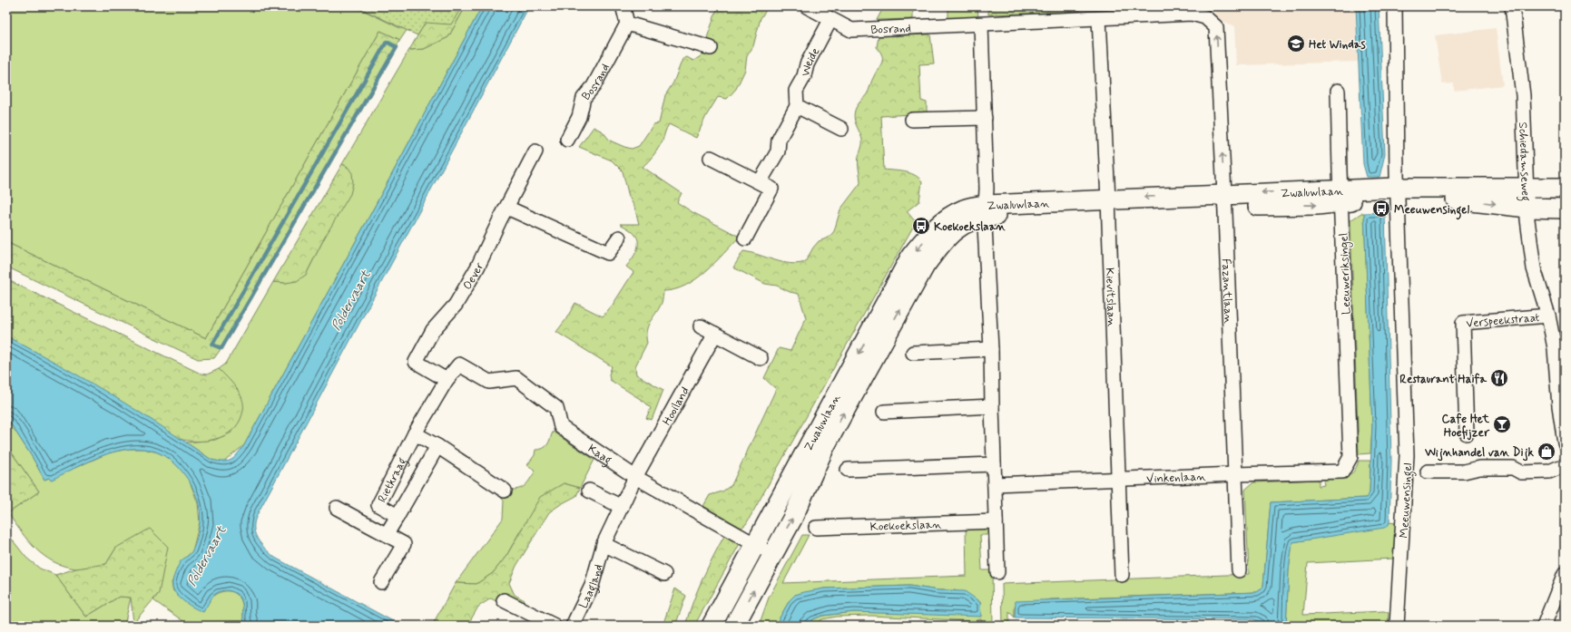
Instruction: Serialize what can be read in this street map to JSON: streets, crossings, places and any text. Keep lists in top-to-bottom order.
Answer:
{
  "streets": {
    "main road": ["Zwaluwlaan"],
    "street": [
      "Bosrand",
      "Weide",
      "Schiedamseweg",
      "Leeuweriksingel",
      "Oever",
      "Fazantlaan",
      "Kievitslaan",
      "Verspeekstraat",
      "Hooiland",
      "Kaag",
      "Vinkenlaan",
      "Rietkraag",
      "Meeuwensingel",
      "Koekoekslaan",
      "Laagland"
    ]
  },
  "crossings": [
    ["Bosrand", "Weide"],
    ["Bosrand", "Fazantlaan"],
    ["Bosrand", "Kievitslaan"],
    ["Schiedamseweg", "Zwaluwlaan"],
    ["Schiedamseweg", "Verspeekstraat"],
    ["Zwaluwlaan", "Leeuweriksingel"],
    ["Zwaluwlaan", "Fazantlaan"],
    ["Zwaluwlaan", "Kievitslaan"],
    ["Zwaluwlaan", "Kaag"],
    ["Zwaluwlaan", "Meeuwensingel"],
    ["Leeuweriksingel", "Vinkenlaan"],
    ["Oever", "Kaag"],
    ["Oever", "Rietkraag"],
    ["Fazantlaan", "Vinkenlaan"],
    ["Kievitslaan", "Vinkenlaan"],
    ["Hooiland", "Kaag"],
    ["Hooiland", "Laagland"],
    ["Kaag", "Rietkraag"],
    ["Kaag", "Laagland"]
  ],
  "water": ["Poldervaart"],
  "places": {
    "school or university": ["Het Windas"],
    "bus stop": ["Meeuwensingel", "Koekoekslaan"],
    "restaurant": ["Restaurant Haifa"],
    "bar": ["Cafe Het Hoefijzer"],
    "shop": ["Wijnhandel van Dijk"]
  }
}
